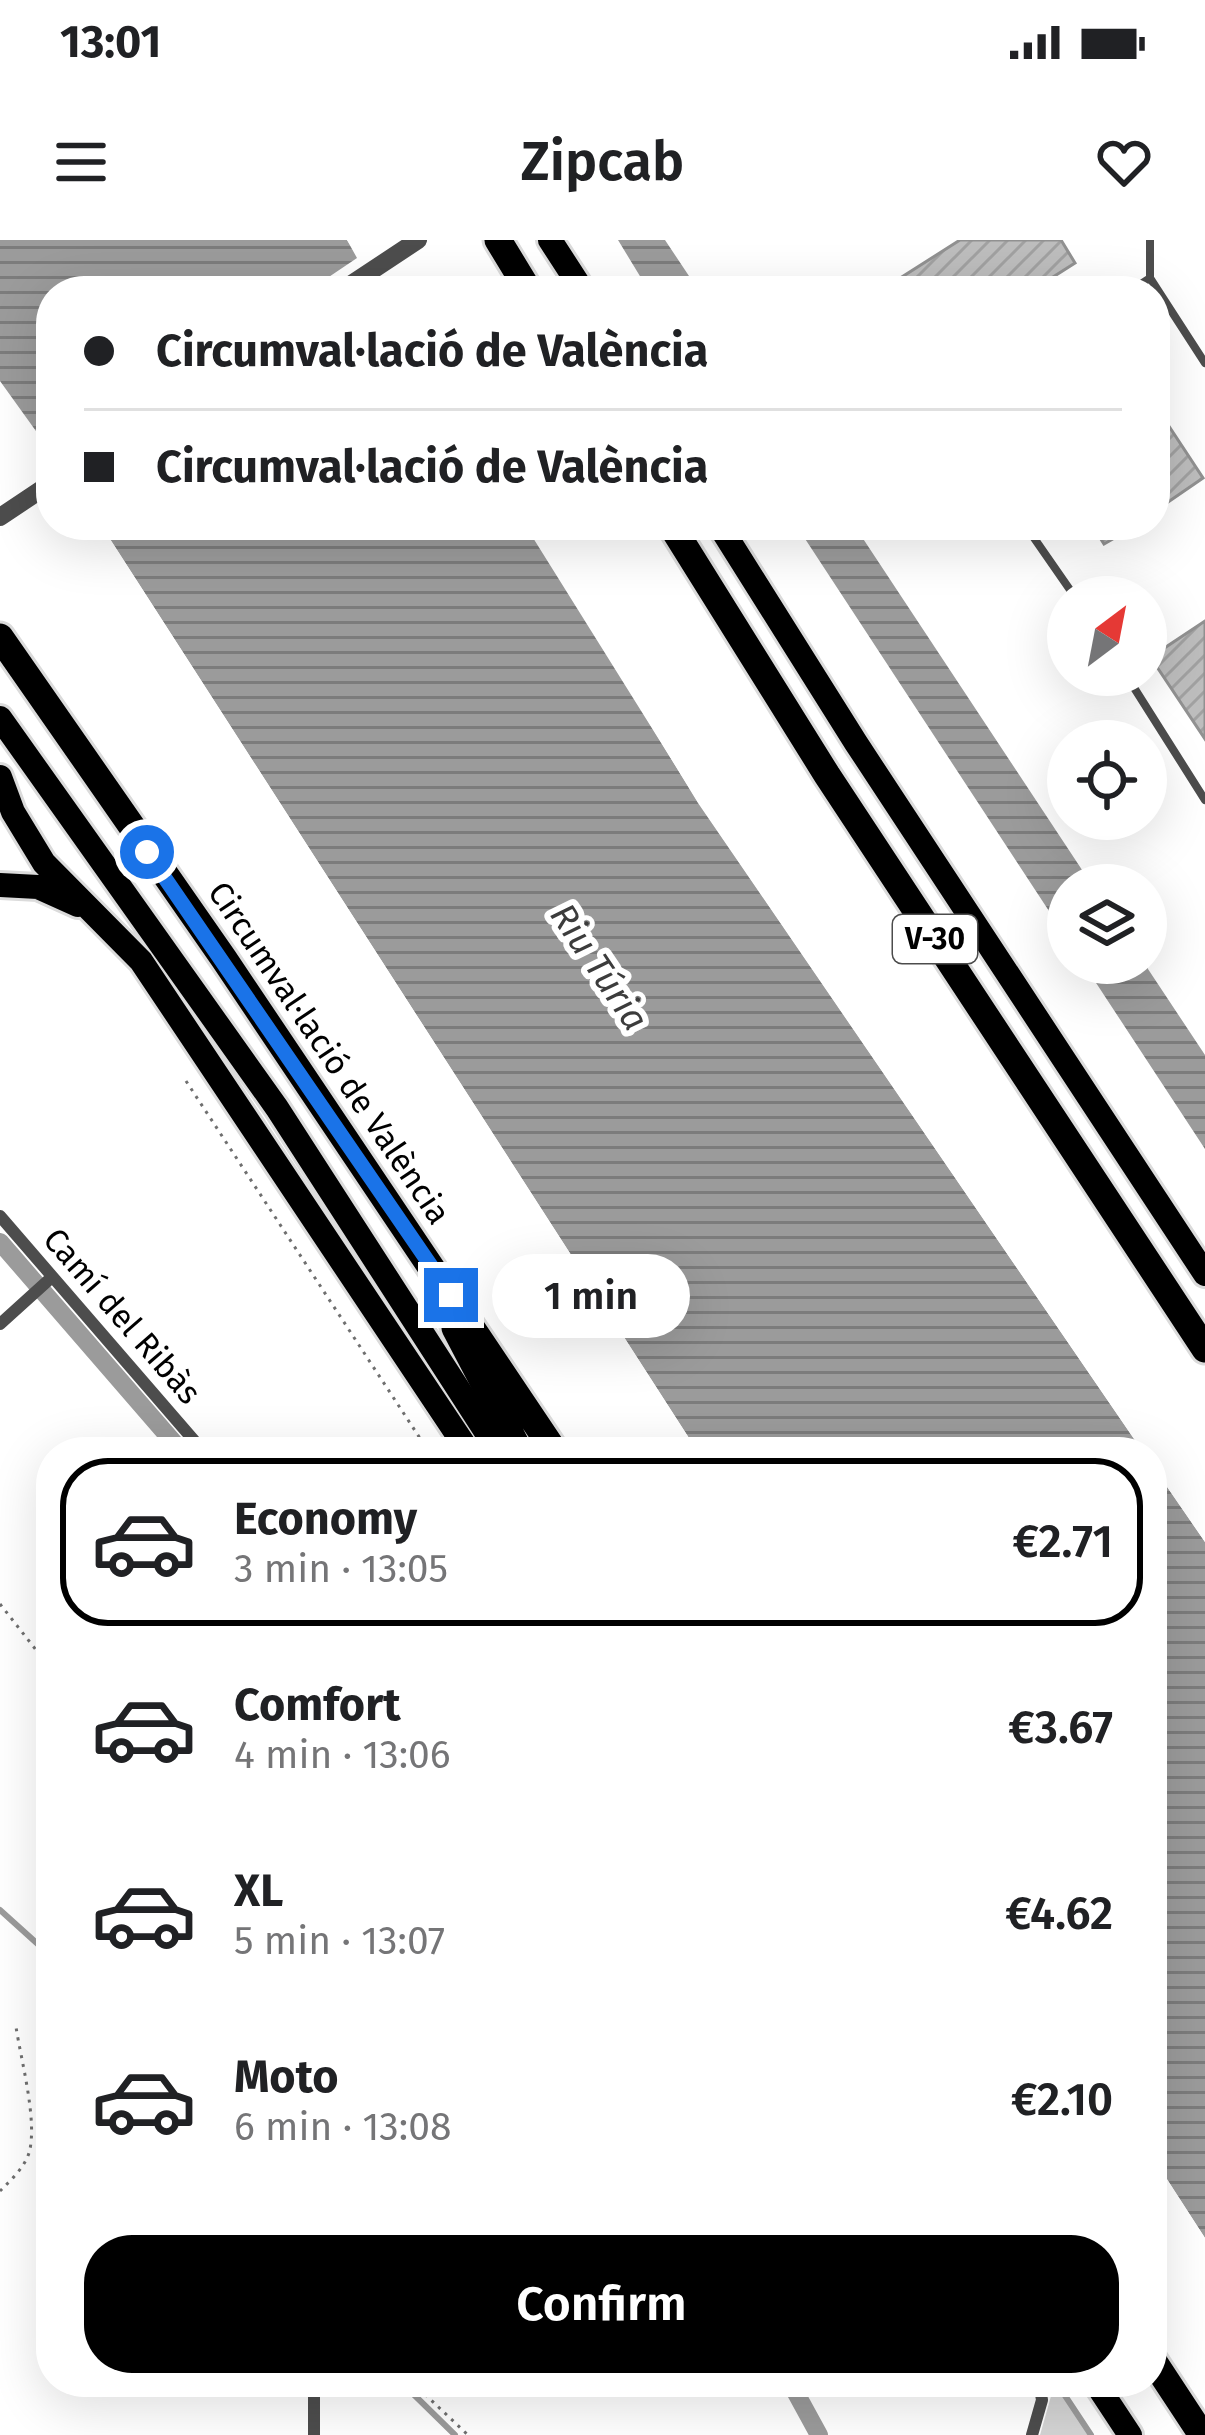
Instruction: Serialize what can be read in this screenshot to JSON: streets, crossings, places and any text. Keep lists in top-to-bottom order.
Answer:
{
  "streets": {
    "highway": ["V-30", "Circumval·lació de València"],
    "street": ["Camí del Ribàs"]
  },
  "water": ["Riu Túria"],
  "north": "top right",
  "page": {
    "status": "13:01",
    "header": "Zipcab",
    "banner": ["Circumval·lació de València", "Circumval·lació de València"],
    "bubble": "1 min",
    "list": [
      {
        "name": "Economy",
        "note": "3 min · 13:05",
        "value": "€2.71"
      },
      {
        "name": "Comfort",
        "note": "4 min · 13:06",
        "value": "€3.67"
      },
      {
        "name": "XL",
        "note": "5 min · 13:07",
        "value": "€4.62"
      },
      {
        "name": "Moto",
        "note": "6 min · 13:08",
        "value": "€2.10"
      }
    ],
    "buttons": "Confirm"
  }
}
